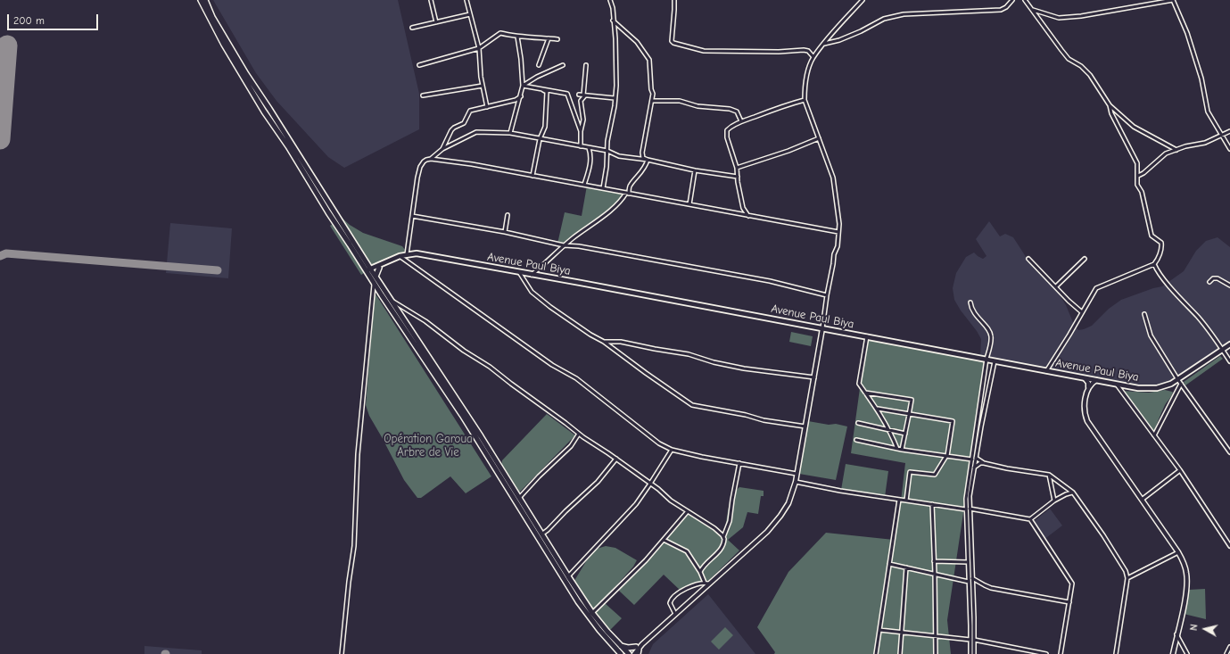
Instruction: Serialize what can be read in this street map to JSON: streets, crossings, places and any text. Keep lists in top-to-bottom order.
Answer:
{
  "streets": {
    "main road": ["Avenue Paul Biya"]
  },
  "parks": ["Opération Garoua Arbre de Vie"],
  "scale_bar": "200 m",
  "north": "left"
}
